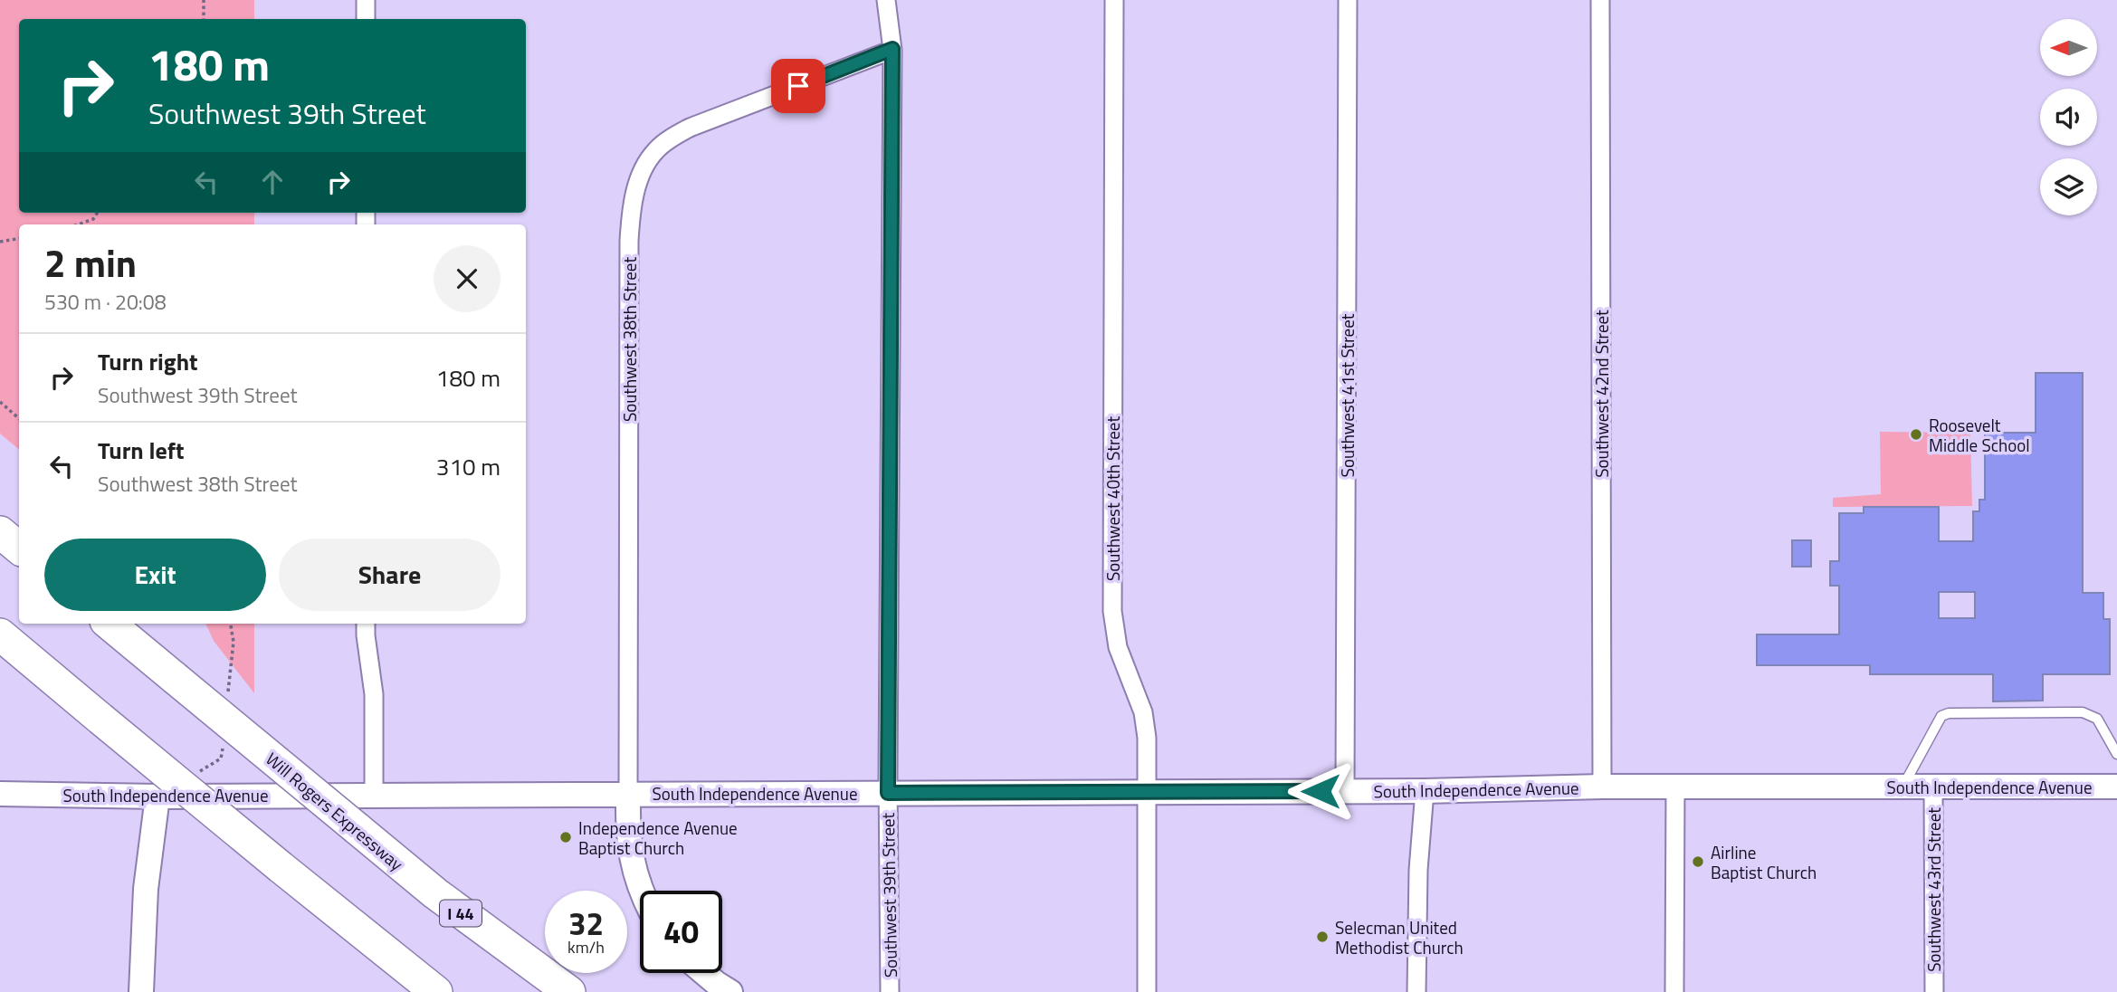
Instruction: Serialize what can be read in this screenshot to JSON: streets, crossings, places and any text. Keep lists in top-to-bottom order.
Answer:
{
  "streets": {
    "highway": ["Will Rogers Expressway", "I 44"],
    "street": [
      "Southwest 38th Street",
      "Southwest 42nd Street",
      "Southwest 41st Street",
      "Southwest 40th Street",
      "South Independence Avenue",
      "Southwest 43rd Street",
      "Southwest 39th Street"
    ]
  },
  "crossings": [
    ["Southwest 38th Street", "South Independence Avenue"],
    ["Southwest 38th Street", "Southwest 39th Street"],
    ["Southwest 42nd Street", "South Independence Avenue"],
    ["Southwest 41st Street", "South Independence Avenue"],
    ["Southwest 40th Street", "South Independence Avenue"],
    ["South Independence Avenue", "Southwest 43rd Street"],
    ["South Independence Avenue", "Southwest 39th Street"]
  ],
  "places": [
    "Roosevelt Middle School",
    "Independence Avenue Baptist Church",
    "Airline Baptist Church",
    "Selecman United Methodist Church"
  ],
  "north": "left",
  "page": {
    "turn": ["180 m", "Southwest 39th Street"],
    "heading": ["2 min", "530 m · 20:08"],
    "list": [
      {
        "name": "Turn right",
        "note": "Southwest 39th Street",
        "value": "180 m"
      },
      {
        "name": "Turn left",
        "note": "Southwest 38th Street",
        "value": "310 m"
      }
    ],
    "buttons": ["Exit", "Share"],
    "speed": "32 km/h",
    "limit": "40"
  }
}
